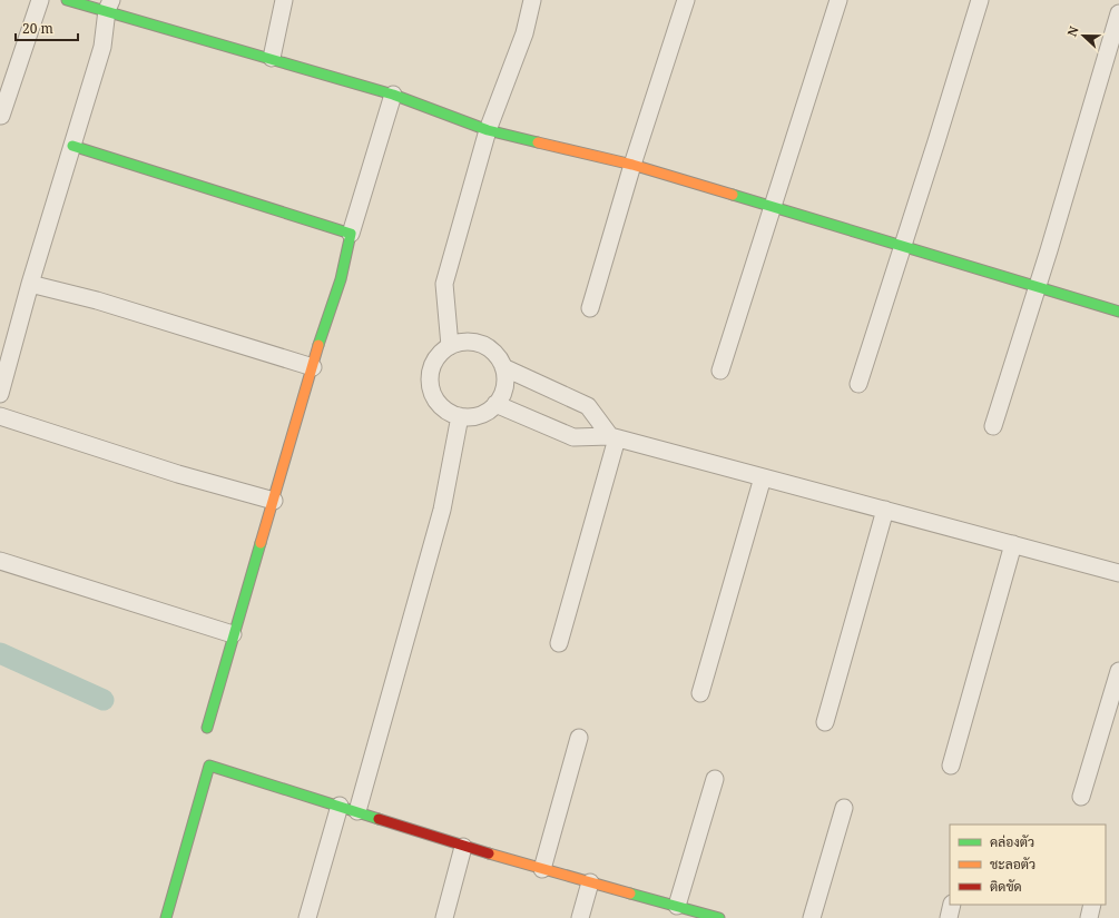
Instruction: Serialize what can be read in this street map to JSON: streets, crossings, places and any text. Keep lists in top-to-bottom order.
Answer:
{
  "legend": ["คล่องตัว", "ชะลอตัว", "ติดขัด"],
  "scale_bar": "20 m",
  "north": "left"
}
